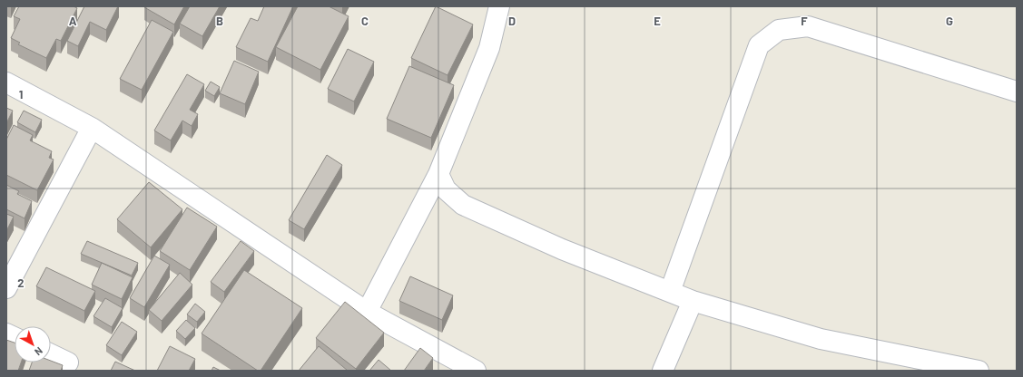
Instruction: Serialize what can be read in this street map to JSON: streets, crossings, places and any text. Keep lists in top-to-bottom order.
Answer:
{
  "north": "bottom right",
  "grid": {
    "columns": [
      "A",
      "B",
      "C",
      "D",
      "E",
      "F",
      "G"
    ],
    "rows": ["1", "2"]
  }
}
